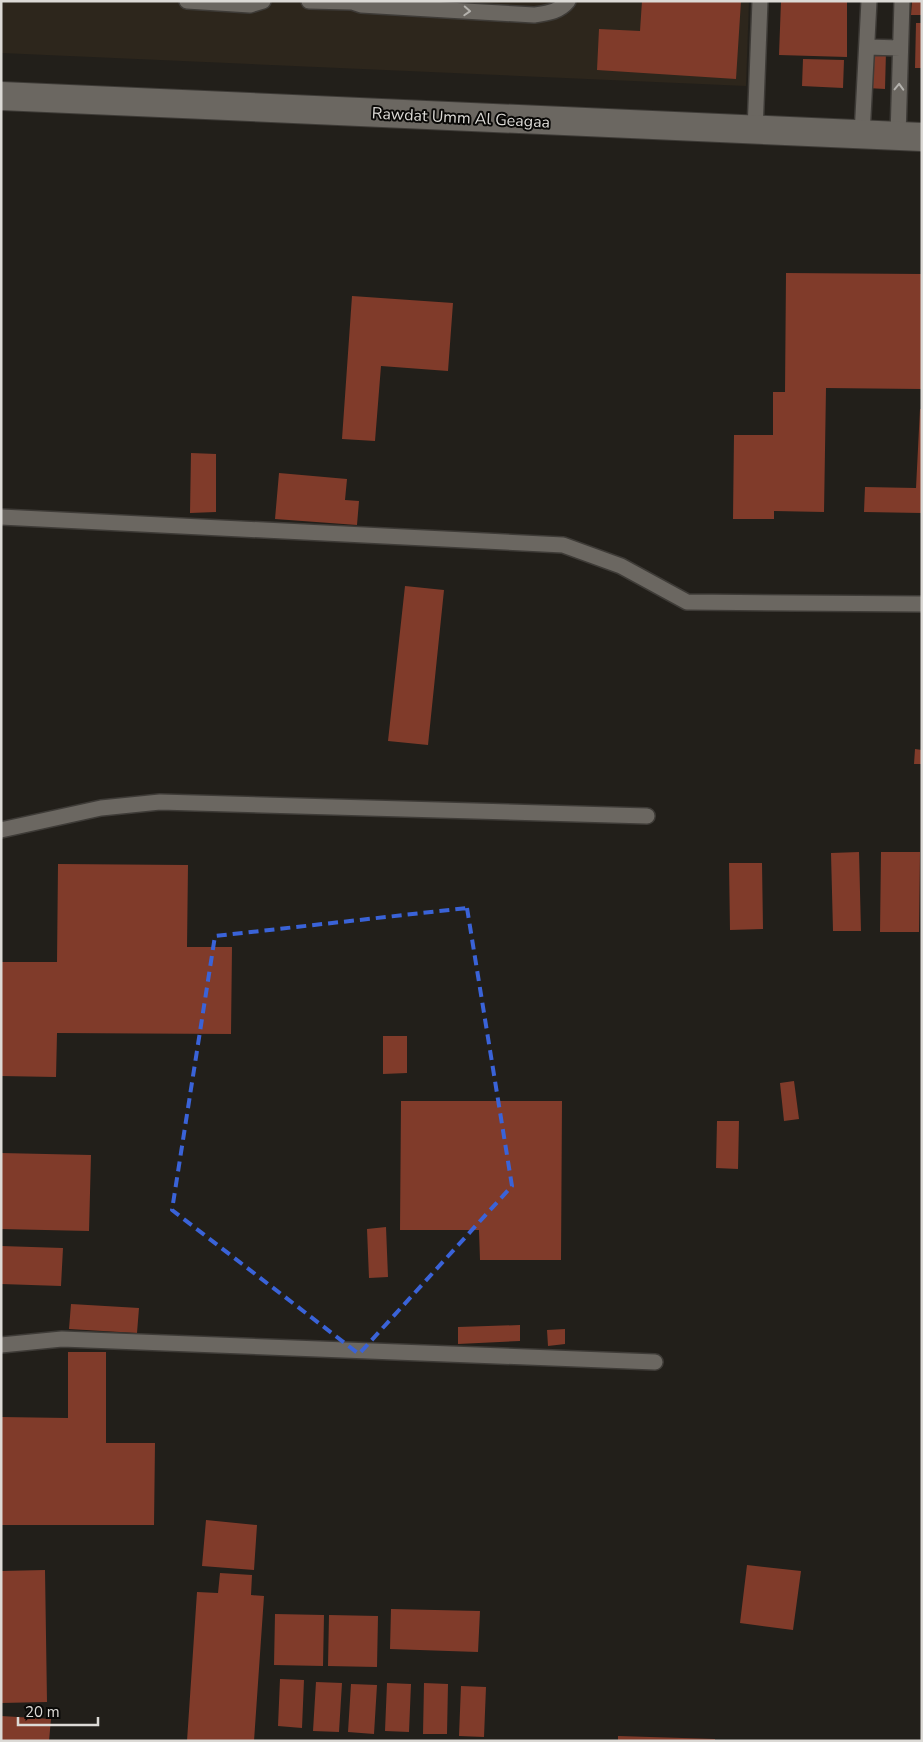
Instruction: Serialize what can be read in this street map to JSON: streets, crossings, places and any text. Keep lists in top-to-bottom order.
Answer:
{
  "streets": {
    "street": ["Rawdat Umm Al Geagaa"]
  },
  "scale_bar": "20 m"
}
